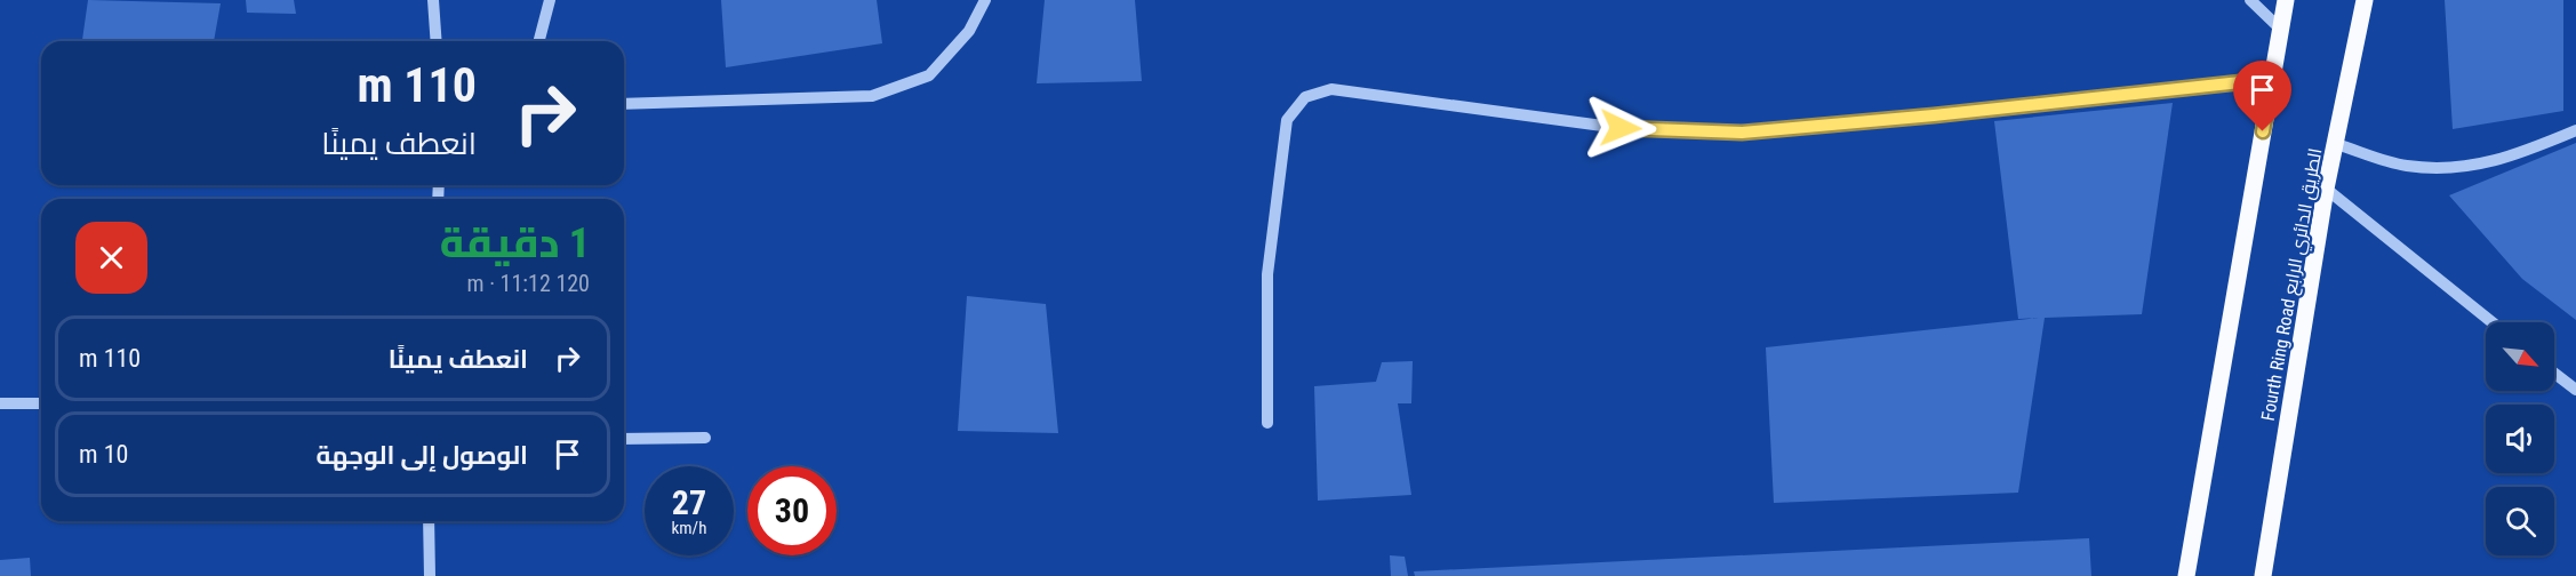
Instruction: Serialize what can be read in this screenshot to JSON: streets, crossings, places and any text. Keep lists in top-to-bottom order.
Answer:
{
  "streets": {
    "main road": ["Fourth Ring Road الطريق الدائري الرابع"]
  },
  "north": "bottom right",
  "page": {
    "turn": ["110 m", "انعطف يمينًا"],
    "heading": ["1 دقيقة", "120 m · 11:12"],
    "list": [
      {
        "name": "انعطف يمينًا",
        "value": "110 m"
      },
      {
        "name": "الوصول إلى الوجهة",
        "value": "10 m"
      }
    ],
    "speed": "27 km/h",
    "limit": "30"
  }
}
